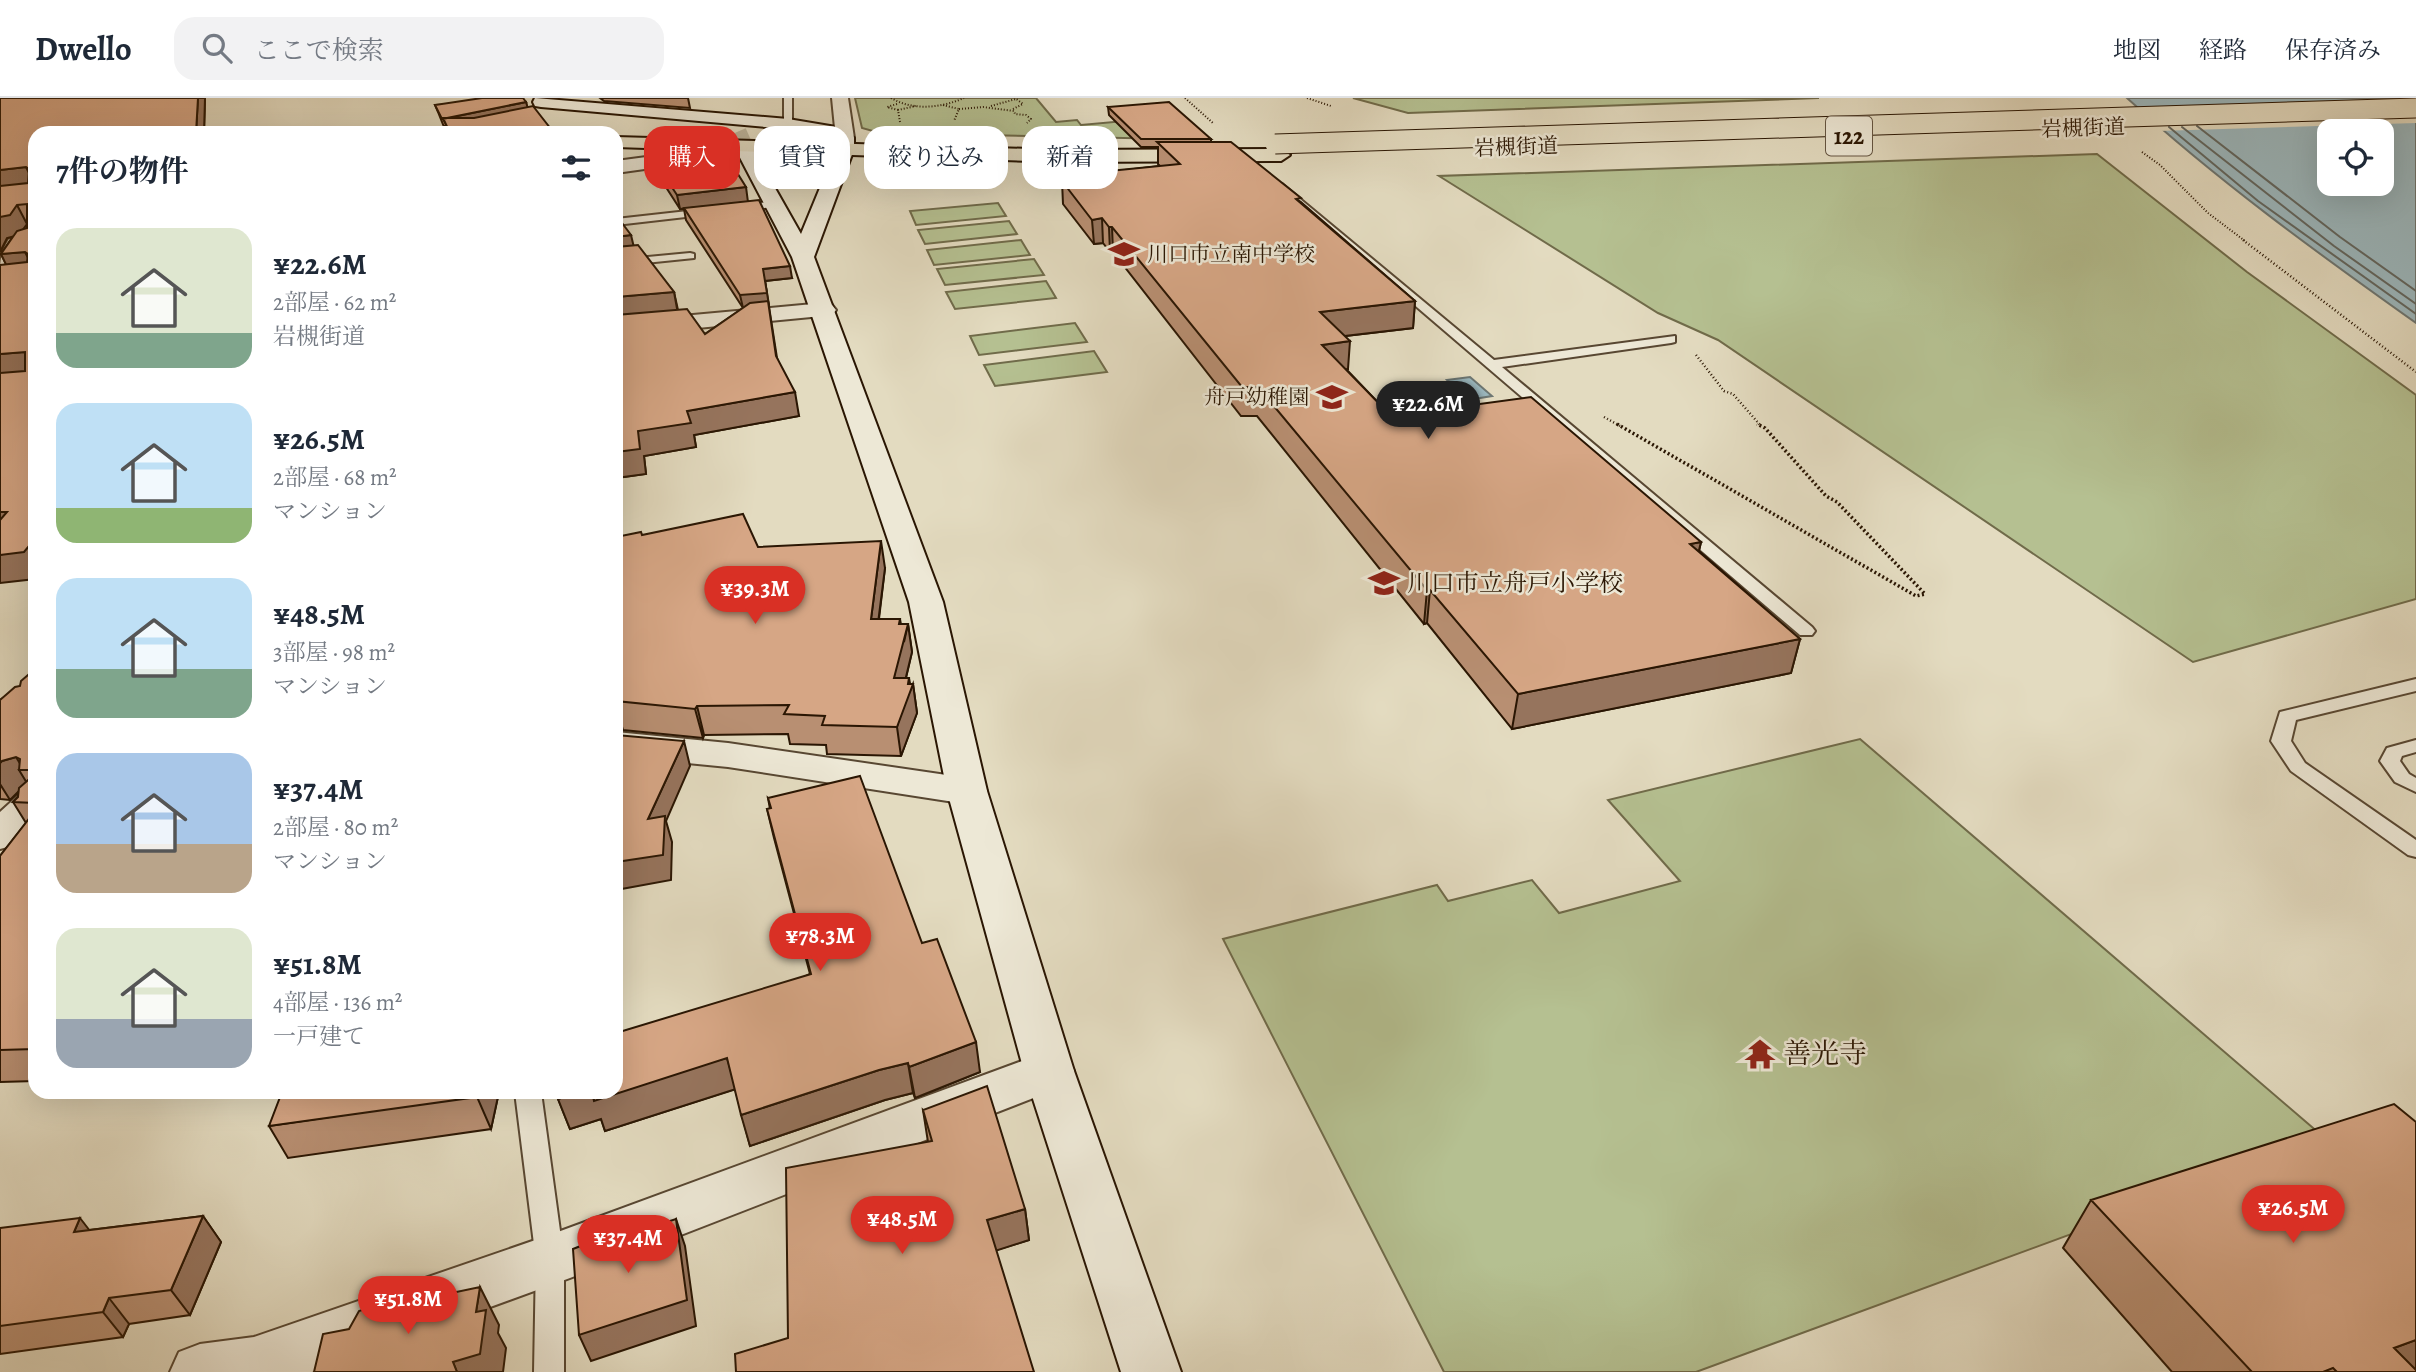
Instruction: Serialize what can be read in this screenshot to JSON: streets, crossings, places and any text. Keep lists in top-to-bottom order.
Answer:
{
  "streets": {
    "highway": ["岩槻街道", "122"]
  },
  "places": {
    "school or university": ["川口市立南中学校", "舟戸幼稚園", "川口市立舟戸小学校"],
    "temple": ["善光寺"]
  },
  "page": {
    "header": "Dwello",
    "search": "ここで検索",
    "nav": ["地図", "経路", "保存済み"],
    "chip": [
      "購入",
      "賃貸",
      "絞り込み",
      "新着"
    ],
    "heading": "7件の物件",
    "list": [
      {
        "name": "¥22.6M",
        "note": "2部屋 · 62 m² · 岩槻街道"
      },
      {
        "name": "¥26.5M",
        "note": "2部屋 · 68 m² · マンション"
      },
      {
        "name": "¥48.5M",
        "note": "3部屋 · 98 m² · マンション"
      },
      {
        "name": "¥37.4M",
        "note": "2部屋 · 80 m² · マンション"
      },
      {
        "name": "¥51.8M",
        "note": "4部屋 · 136 m² · 一戸建て"
      }
    ],
    "price": [
      "¥22.6M",
      "¥39.3M",
      "¥78.3M",
      "¥26.5M",
      "¥48.5M",
      "¥37.4M",
      "¥51.8M"
    ]
  }
}
